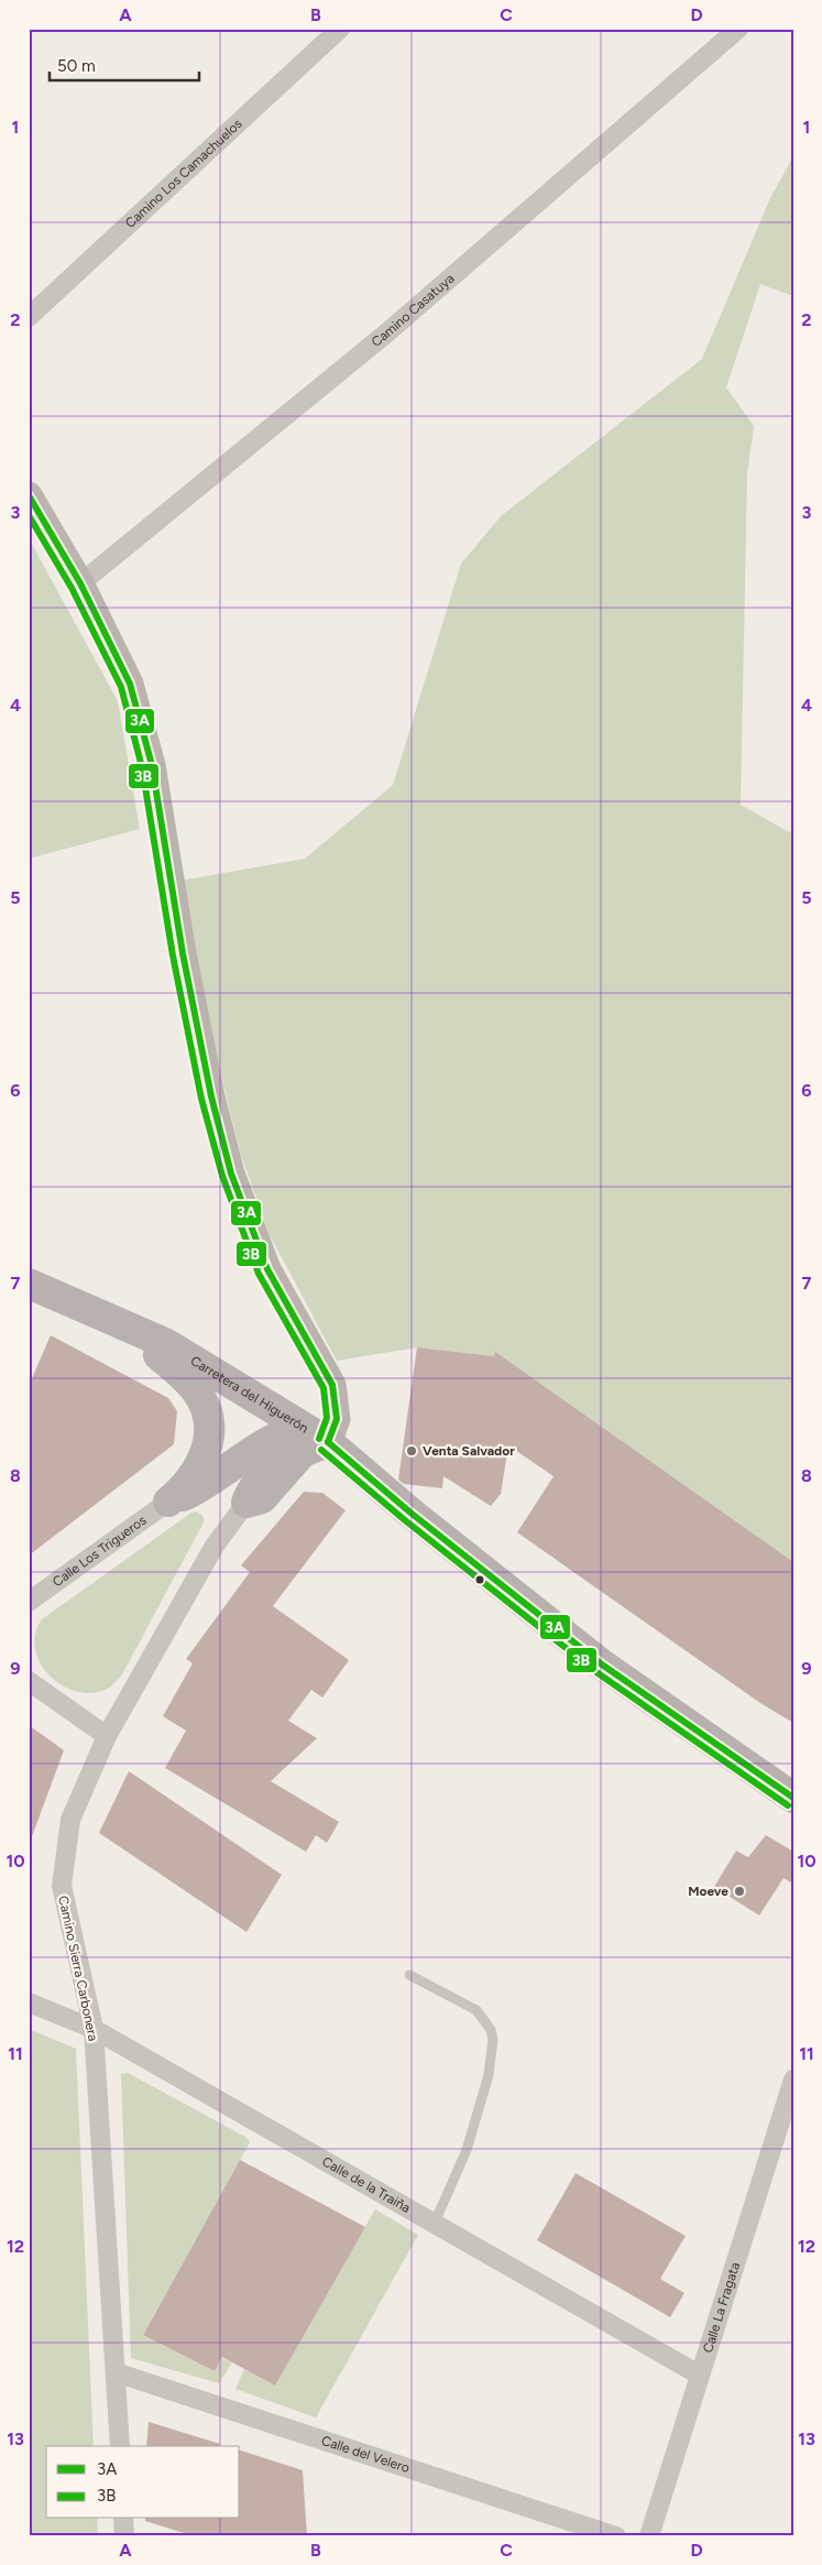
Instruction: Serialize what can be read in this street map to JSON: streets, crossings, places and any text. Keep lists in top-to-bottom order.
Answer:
{
  "streets": {
    "main road": ["Carretera del Higuerón"],
    "street": [
      "Camino Los Camachuelos",
      "Camino Casatuya",
      "Calle Los Trigueros",
      "Camino Sierra Carbonera",
      "Calle de la Traiña",
      "Calle La Fragata",
      "Calle del Velero"
    ]
  },
  "crossings": [
    ["Camino Sierra Carbonera", "Calle de la Traiña"],
    ["Camino Sierra Carbonera", "Calle del Velero"],
    ["Calle de la Traiña", "Calle La Fragata"]
  ],
  "places": ["Venta Salvador", "Moeve"],
  "lines": ["transit line 3A", "transit line 3B"],
  "legend": ["3A", "3B"],
  "scale_bar": "50 m",
  "grid": {
    "columns": [
      "A",
      "B",
      "C",
      "D"
    ],
    "rows": [
      "1",
      "2",
      "3",
      "4",
      "5",
      "6",
      "7",
      "8",
      "9",
      "10",
      "11",
      "12",
      "13"
    ]
  }
}
